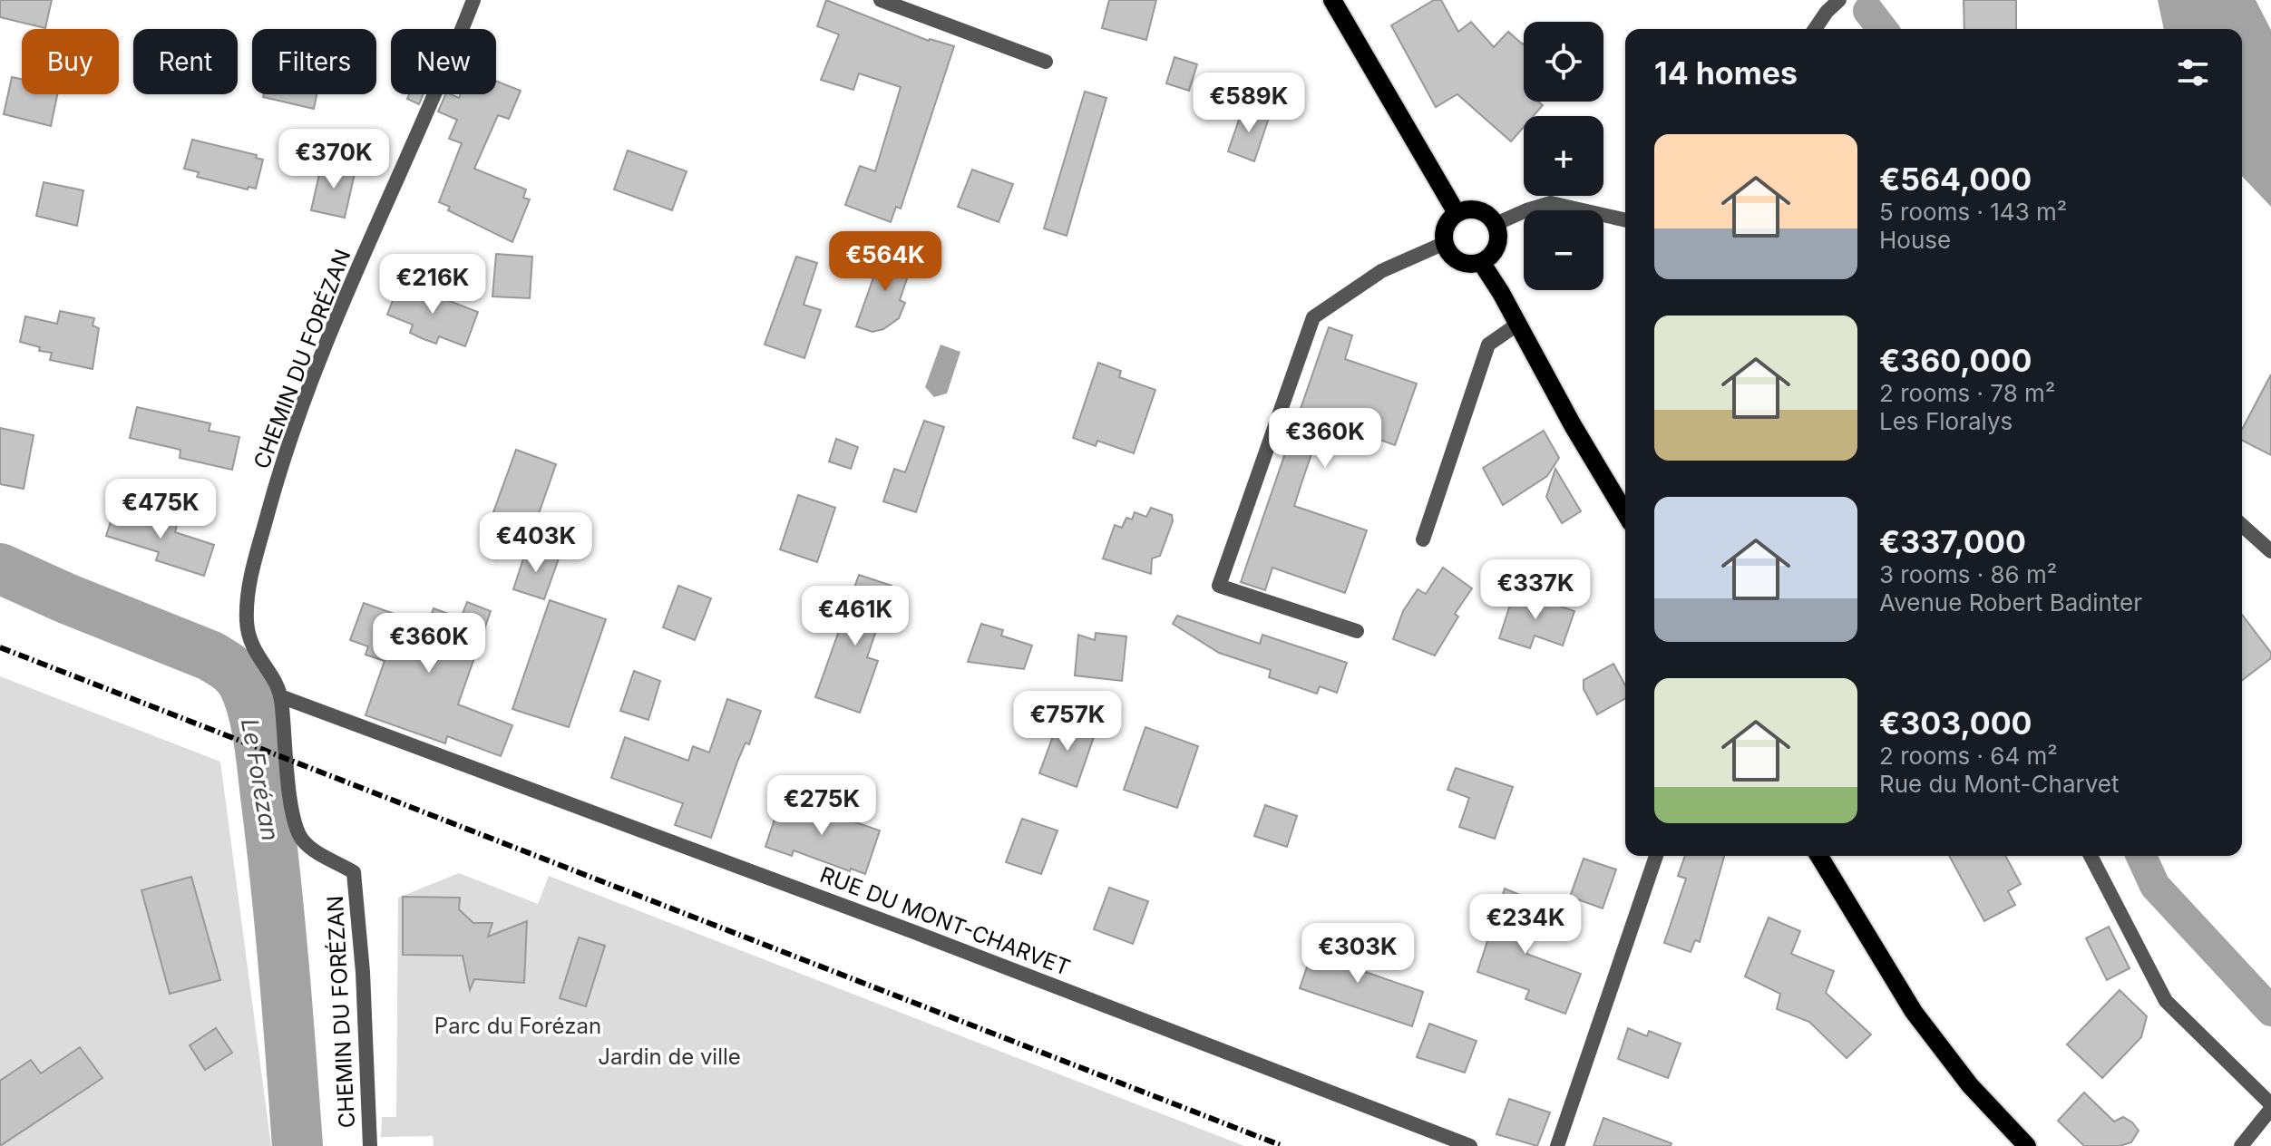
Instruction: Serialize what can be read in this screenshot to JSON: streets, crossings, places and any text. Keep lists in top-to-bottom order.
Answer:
{
  "streets": {
    "street": ["CHEMIN DU FORÉZAN", "RUE DU MONT-CHARVET"]
  },
  "crossings": [
    ["CHEMIN DU FORÉZAN", "RUE DU MONT-CHARVET"]
  ],
  "water": ["Le Forézan"],
  "parks": ["Parc du Forézan", "Jardin de ville"],
  "page": {
    "map_buttons": ["+", "−"],
    "chip": [
      "Buy",
      "Rent",
      "Filters",
      "New"
    ],
    "heading": "14 homes",
    "price": [
      "€589K",
      "€370K",
      "€564K",
      "€216K",
      "€360K",
      "€475K",
      "€403K",
      "€337K",
      "€461K",
      "€360K",
      "€757K",
      "€275K",
      "€234K",
      "€303K"
    ],
    "list": [
      {
        "name": "€564,000",
        "note": "5 rooms · 143 m² · House"
      },
      {
        "name": "€360,000",
        "note": "2 rooms · 78 m² · Les Floralys"
      },
      {
        "name": "€337,000",
        "note": "3 rooms · 86 m² · Avenue Robert Badinter"
      },
      {
        "name": "€303,000",
        "note": "2 rooms · 64 m² · Rue du Mont-Charvet"
      }
    ]
  }
}
